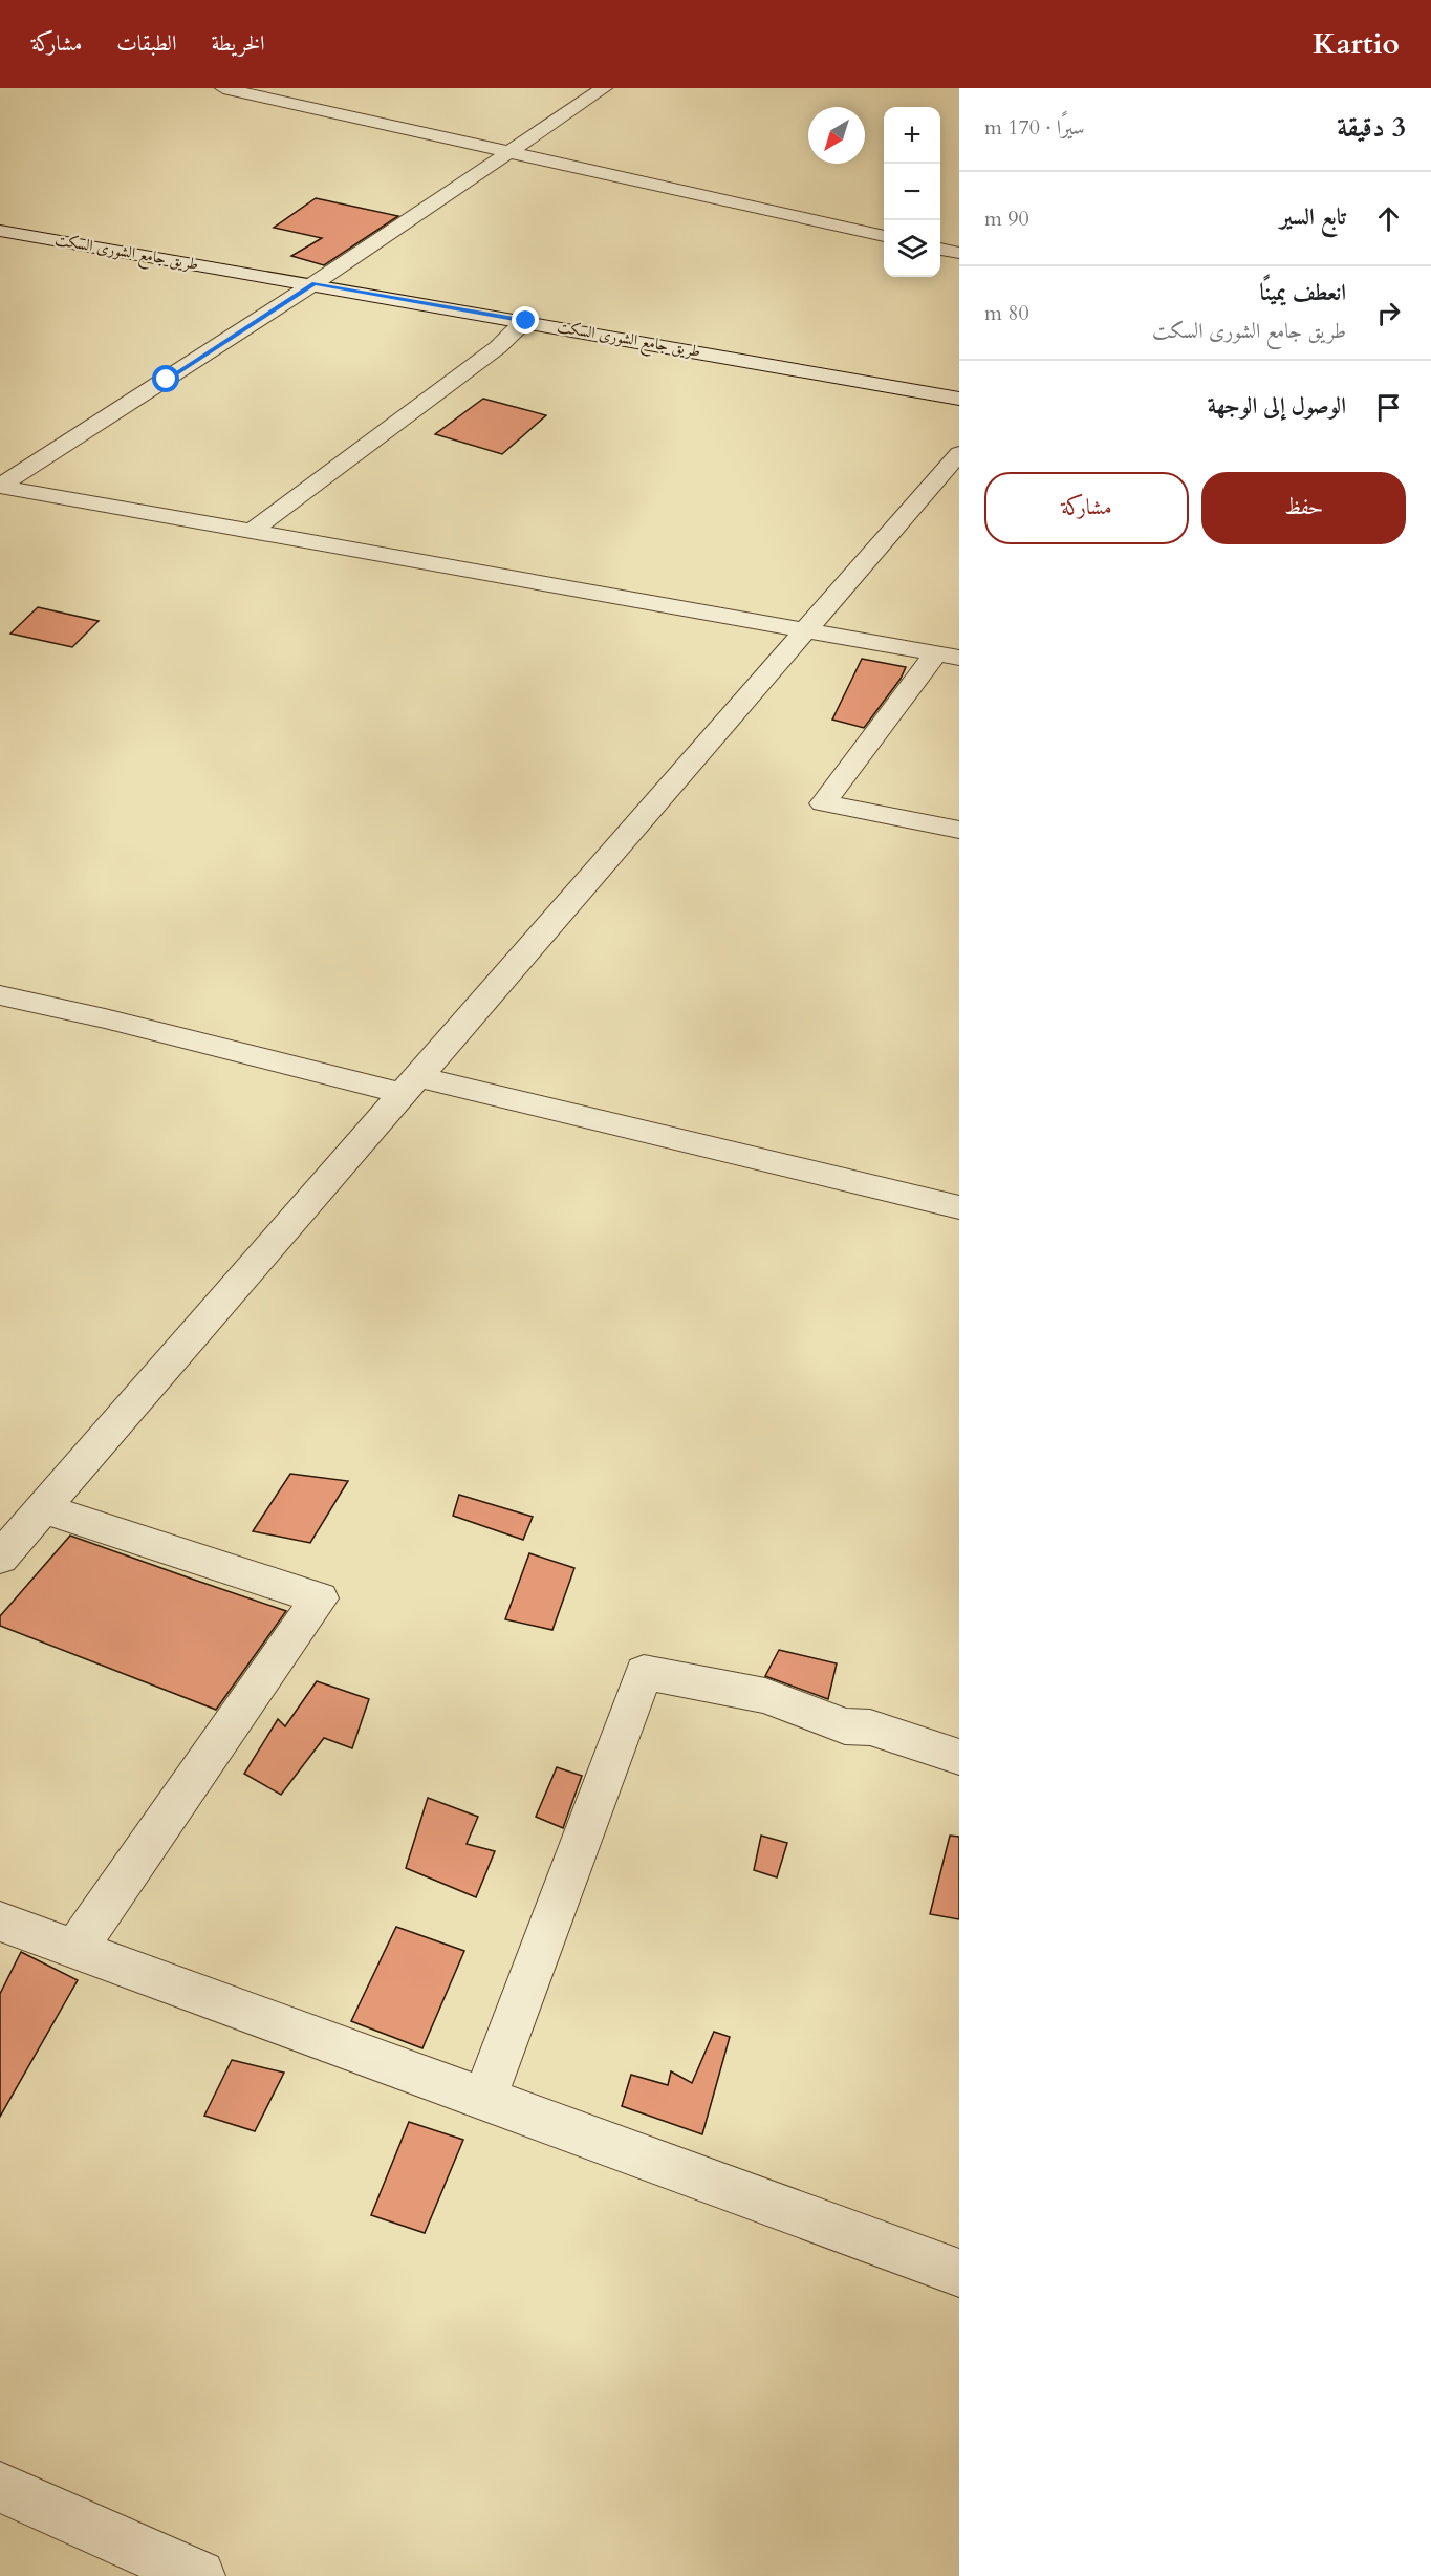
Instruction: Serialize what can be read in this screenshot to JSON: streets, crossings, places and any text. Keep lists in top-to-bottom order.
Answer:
{
  "streets": {
    "street": ["طريق جامع الشورى السكت"]
  },
  "north": "bottom left",
  "page": {
    "header": "Kartio",
    "nav": ["الخريطة", "الطبقات", "مشاركة"],
    "heading": ["3 دقيقة", "سيرًا · 170 m"],
    "map_buttons": ["+", "−"],
    "list": [
      ["تابع السير", "90 m"],
      ["انعطف يمينًا", "طريق جامع الشورى السكت", "80 m"],
      "الوصول إلى الوجهة"
    ],
    "buttons": ["حفظ", "مشاركة"]
  }
}
